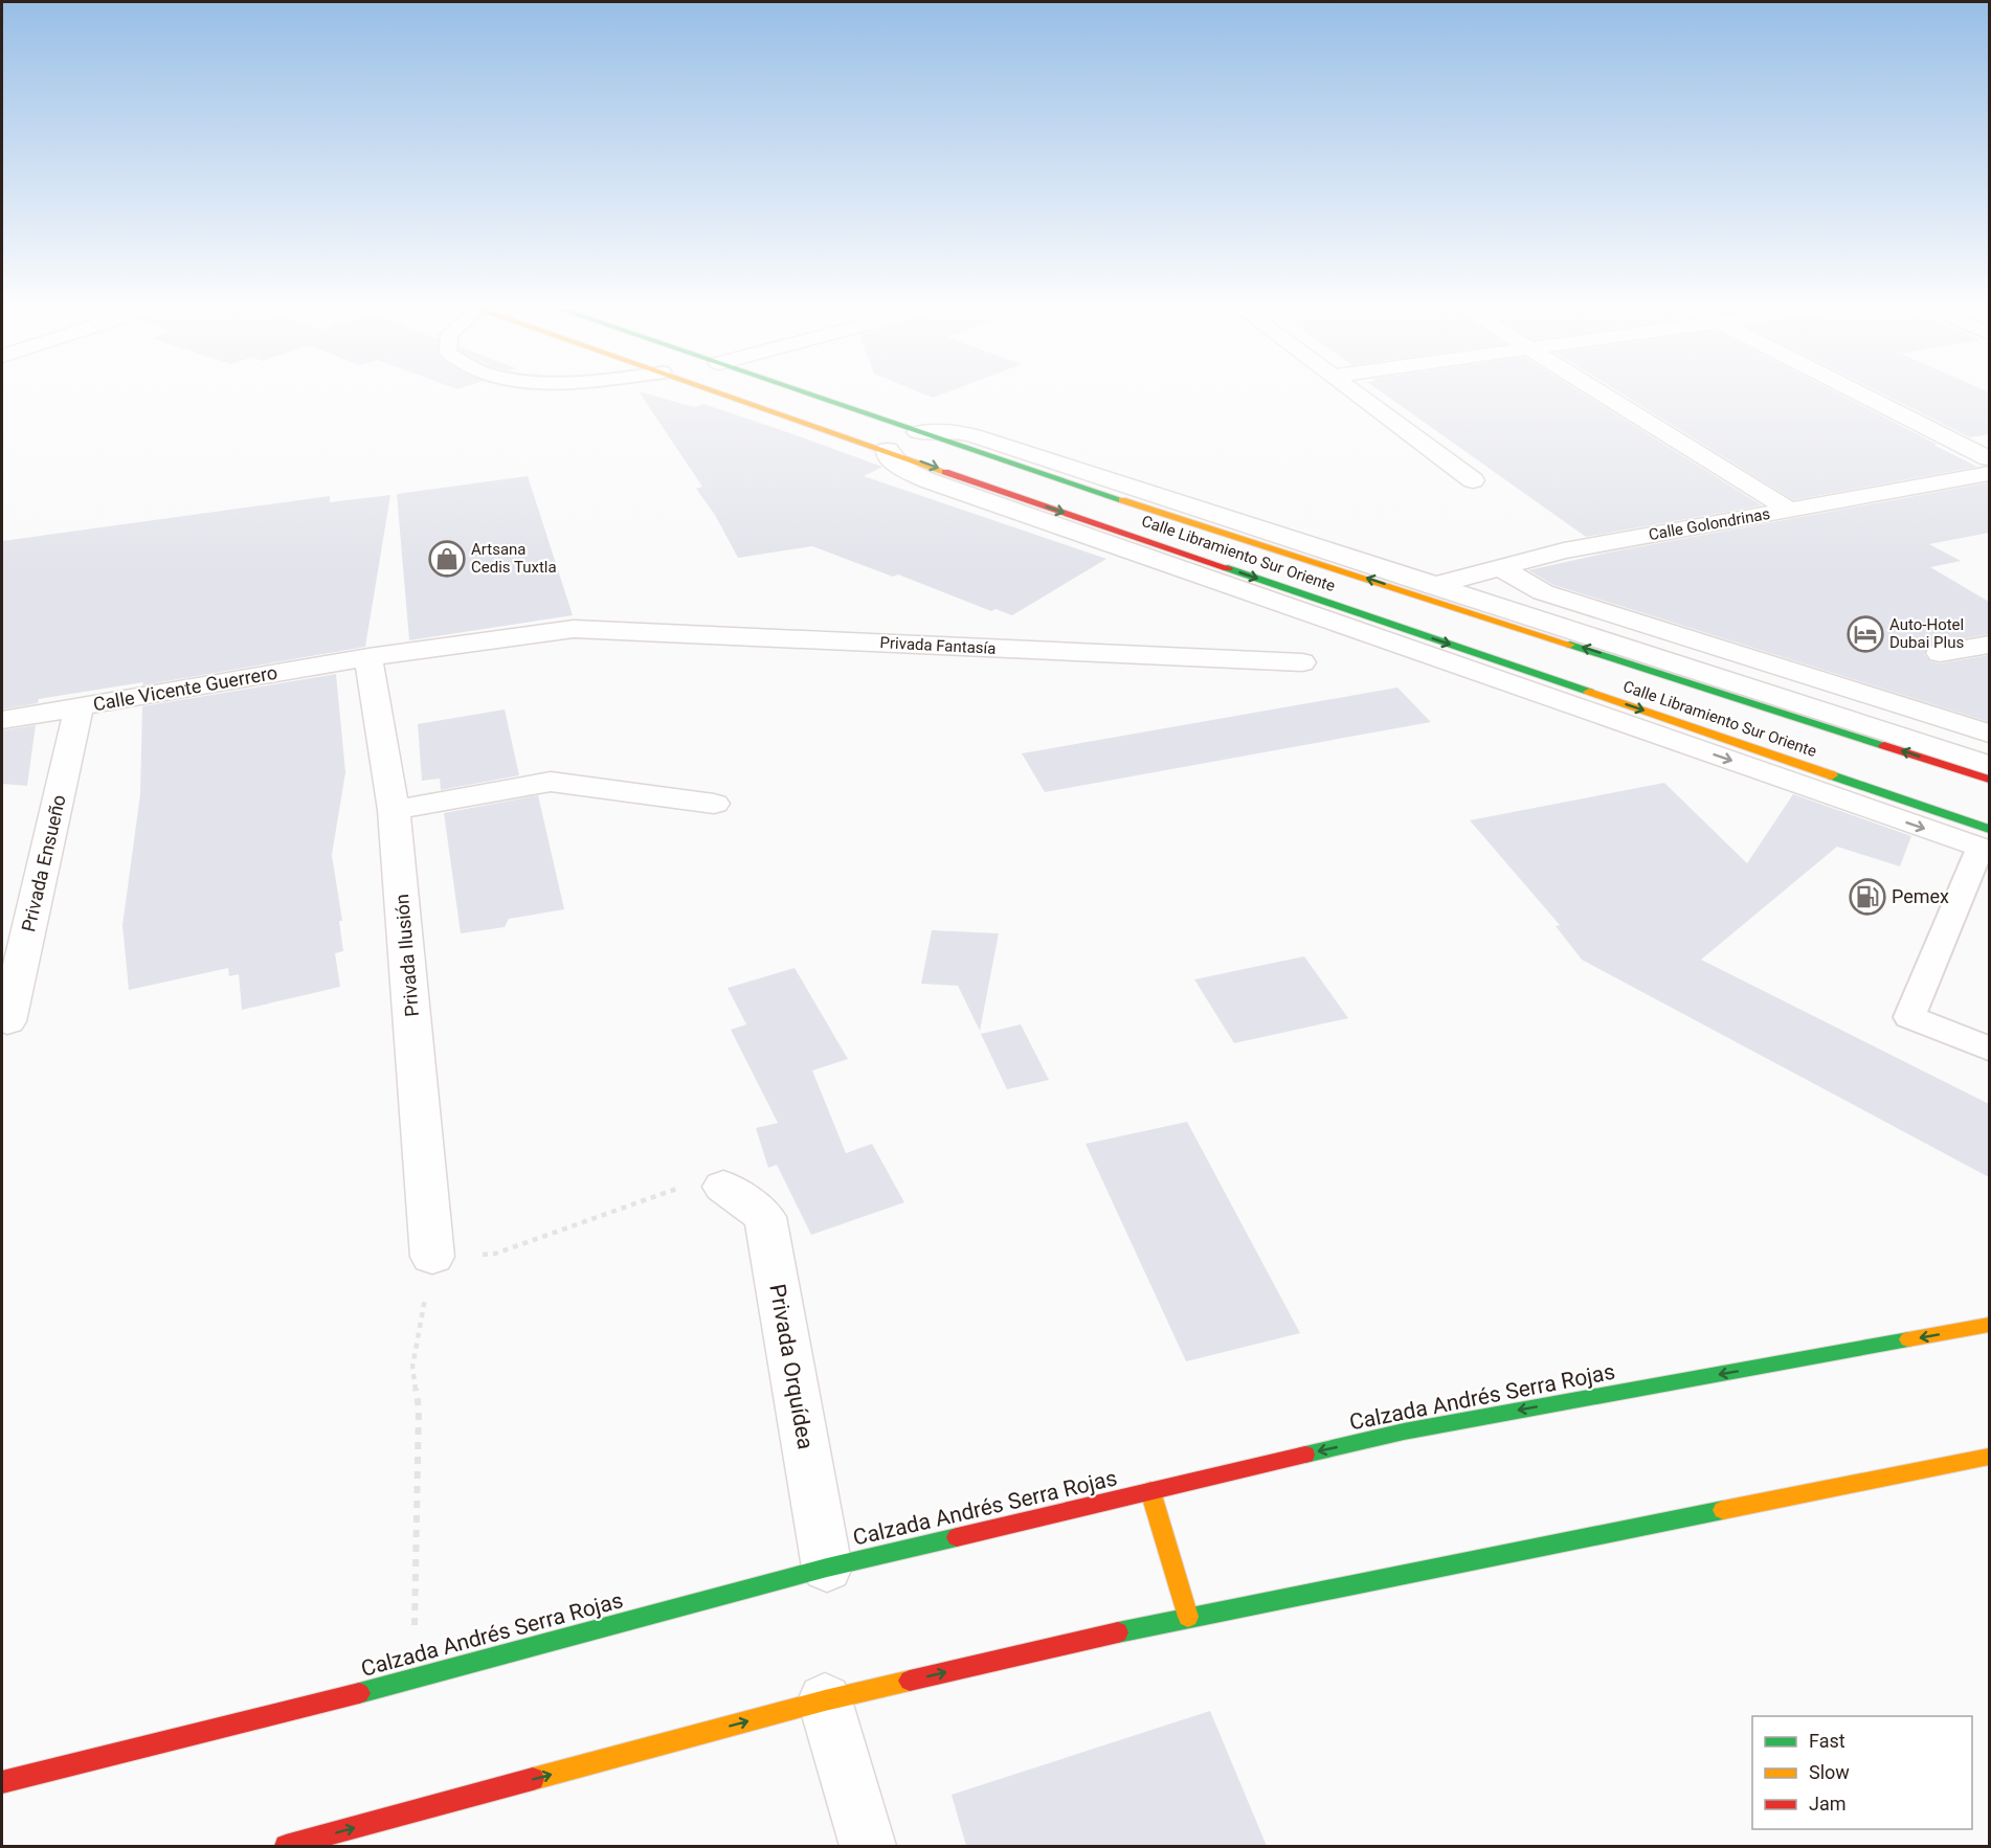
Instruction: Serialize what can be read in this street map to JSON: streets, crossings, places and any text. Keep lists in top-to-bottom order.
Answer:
{
  "streets": {
    "main road": ["Calle Libramiento Sur Oriente", "Calzada Andrés Serra Rojas"],
    "street": [
      "Calle Golondrinas",
      "Privada Fantasía",
      "Calle Vicente Guerrero",
      "Privada Ensueño",
      "Privada Ilusión",
      "Privada Orquídea"
    ]
  },
  "crossings": [
    ["Privada Fantasía", "Calle Vicente Guerrero"],
    ["Privada Fantasía", "Privada Ilusión"],
    ["Calle Vicente Guerrero", "Privada Ensueño"],
    ["Calle Vicente Guerrero", "Privada Ilusión"],
    ["Privada Orquídea", "Calzada Andrés Serra Rojas"]
  ],
  "one_way": ["Calzada Andrés Serra Rojas"],
  "places": {
    "shop": ["Artsana Cedis Tuxtla"],
    "hotel": ["Auto-Hotel Dubai Plus"],
    "fuel station": ["Pemex"]
  },
  "legend": ["Fast", "Slow", "Jam"]
}
